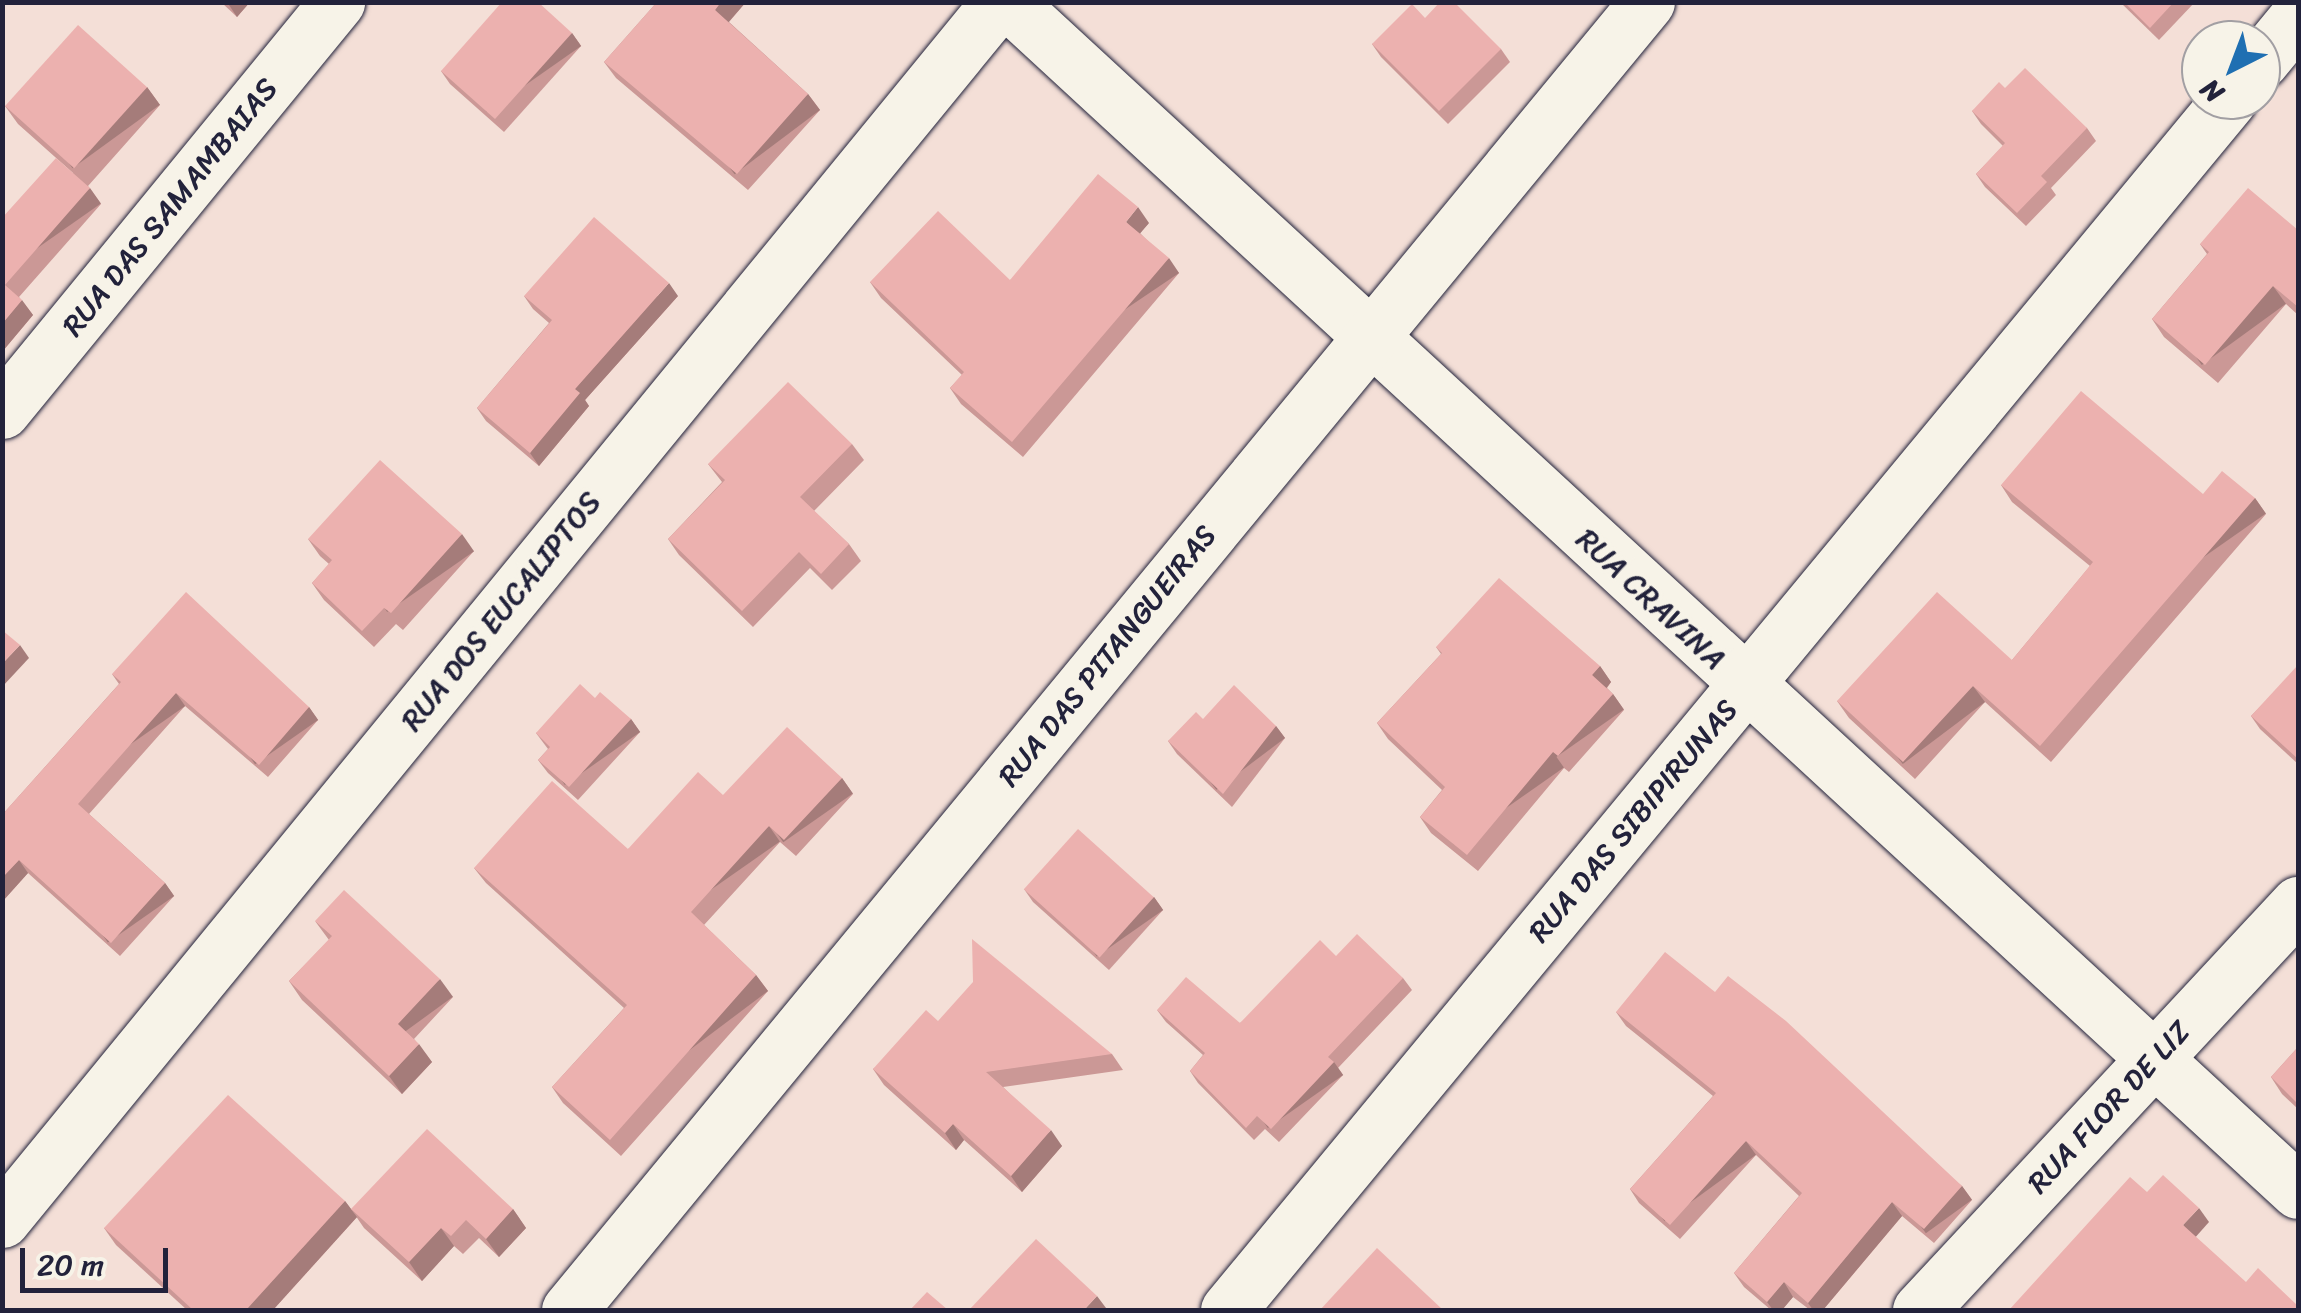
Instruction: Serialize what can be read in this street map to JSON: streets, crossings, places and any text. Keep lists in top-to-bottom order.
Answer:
{
  "streets": {
    "street": [
      "RUA DAS SAMAMBAIAS",
      "RUA CRAVINA",
      "RUA DOS EUCALIPTOS",
      "RUA DAS PITANGUEIRAS",
      "RUA DAS SIBIPIRUNAS",
      "RUA FLOR DE LIZ"
    ]
  },
  "crossings": [
    ["RUA CRAVINA", "RUA DAS PITANGUEIRAS"],
    ["RUA CRAVINA", "RUA DAS SIBIPIRUNAS"],
    ["RUA CRAVINA", "RUA FLOR DE LIZ"]
  ],
  "scale_bar": "20 m",
  "north": "bottom left"
}
